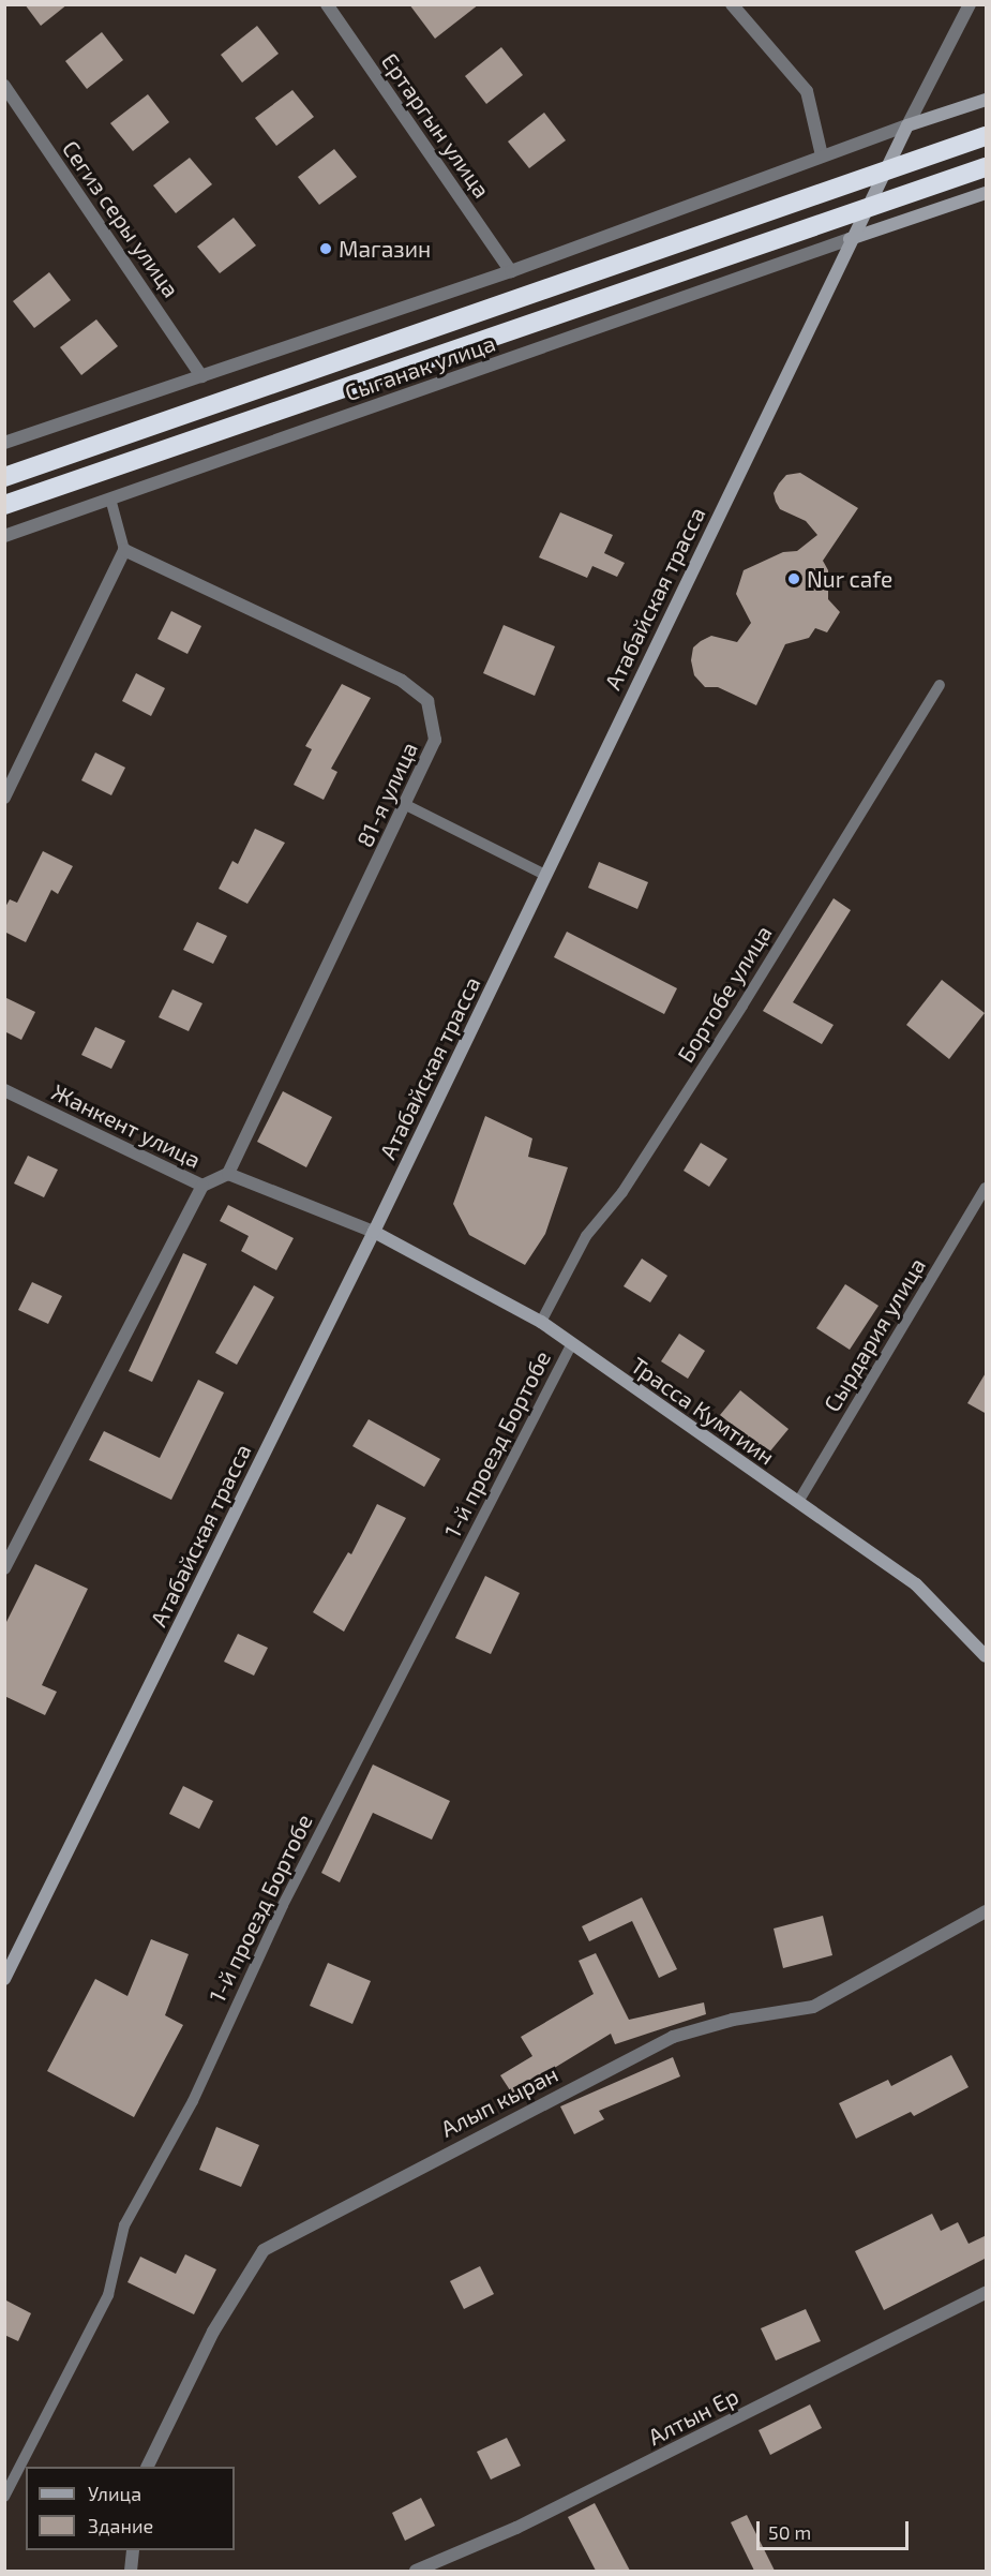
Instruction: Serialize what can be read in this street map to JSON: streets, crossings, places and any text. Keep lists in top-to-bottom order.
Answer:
{
  "streets": {
    "main road": ["Атабайская трасса", "Трасса Кумтиин"],
    "street": [
      "Ертаргын улица",
      "Сегиз серы улица",
      "Сыганак улица",
      "81-я улица",
      "Жанкент улица",
      "Алып кыран",
      "Алтын Ер"
    ],
    "lane": ["Бортобе улица", "Сырдария улица", "1-й проезд Бортобе"]
  },
  "crossings": [
    ["Сыганак улица", "Атабайская трасса"],
    ["Атабайская трасса", "Жанкент улица"],
    ["Атабайская трасса", "Трасса Кумтиин"],
    ["81-я улица", "Жанкент улица"],
    ["Бортобе улица", "Трасса Кумтиин"],
    ["Жанкент улица", "Трасса Кумтиин"],
    ["Сырдария улица", "Трасса Кумтиин"],
    ["Трасса Кумтиин", "1-й проезд Бортобе"]
  ],
  "places": ["Магазин", "Nur cafe"],
  "legend": ["Улица", "Здание"],
  "scale_bar": "50 m"
}
